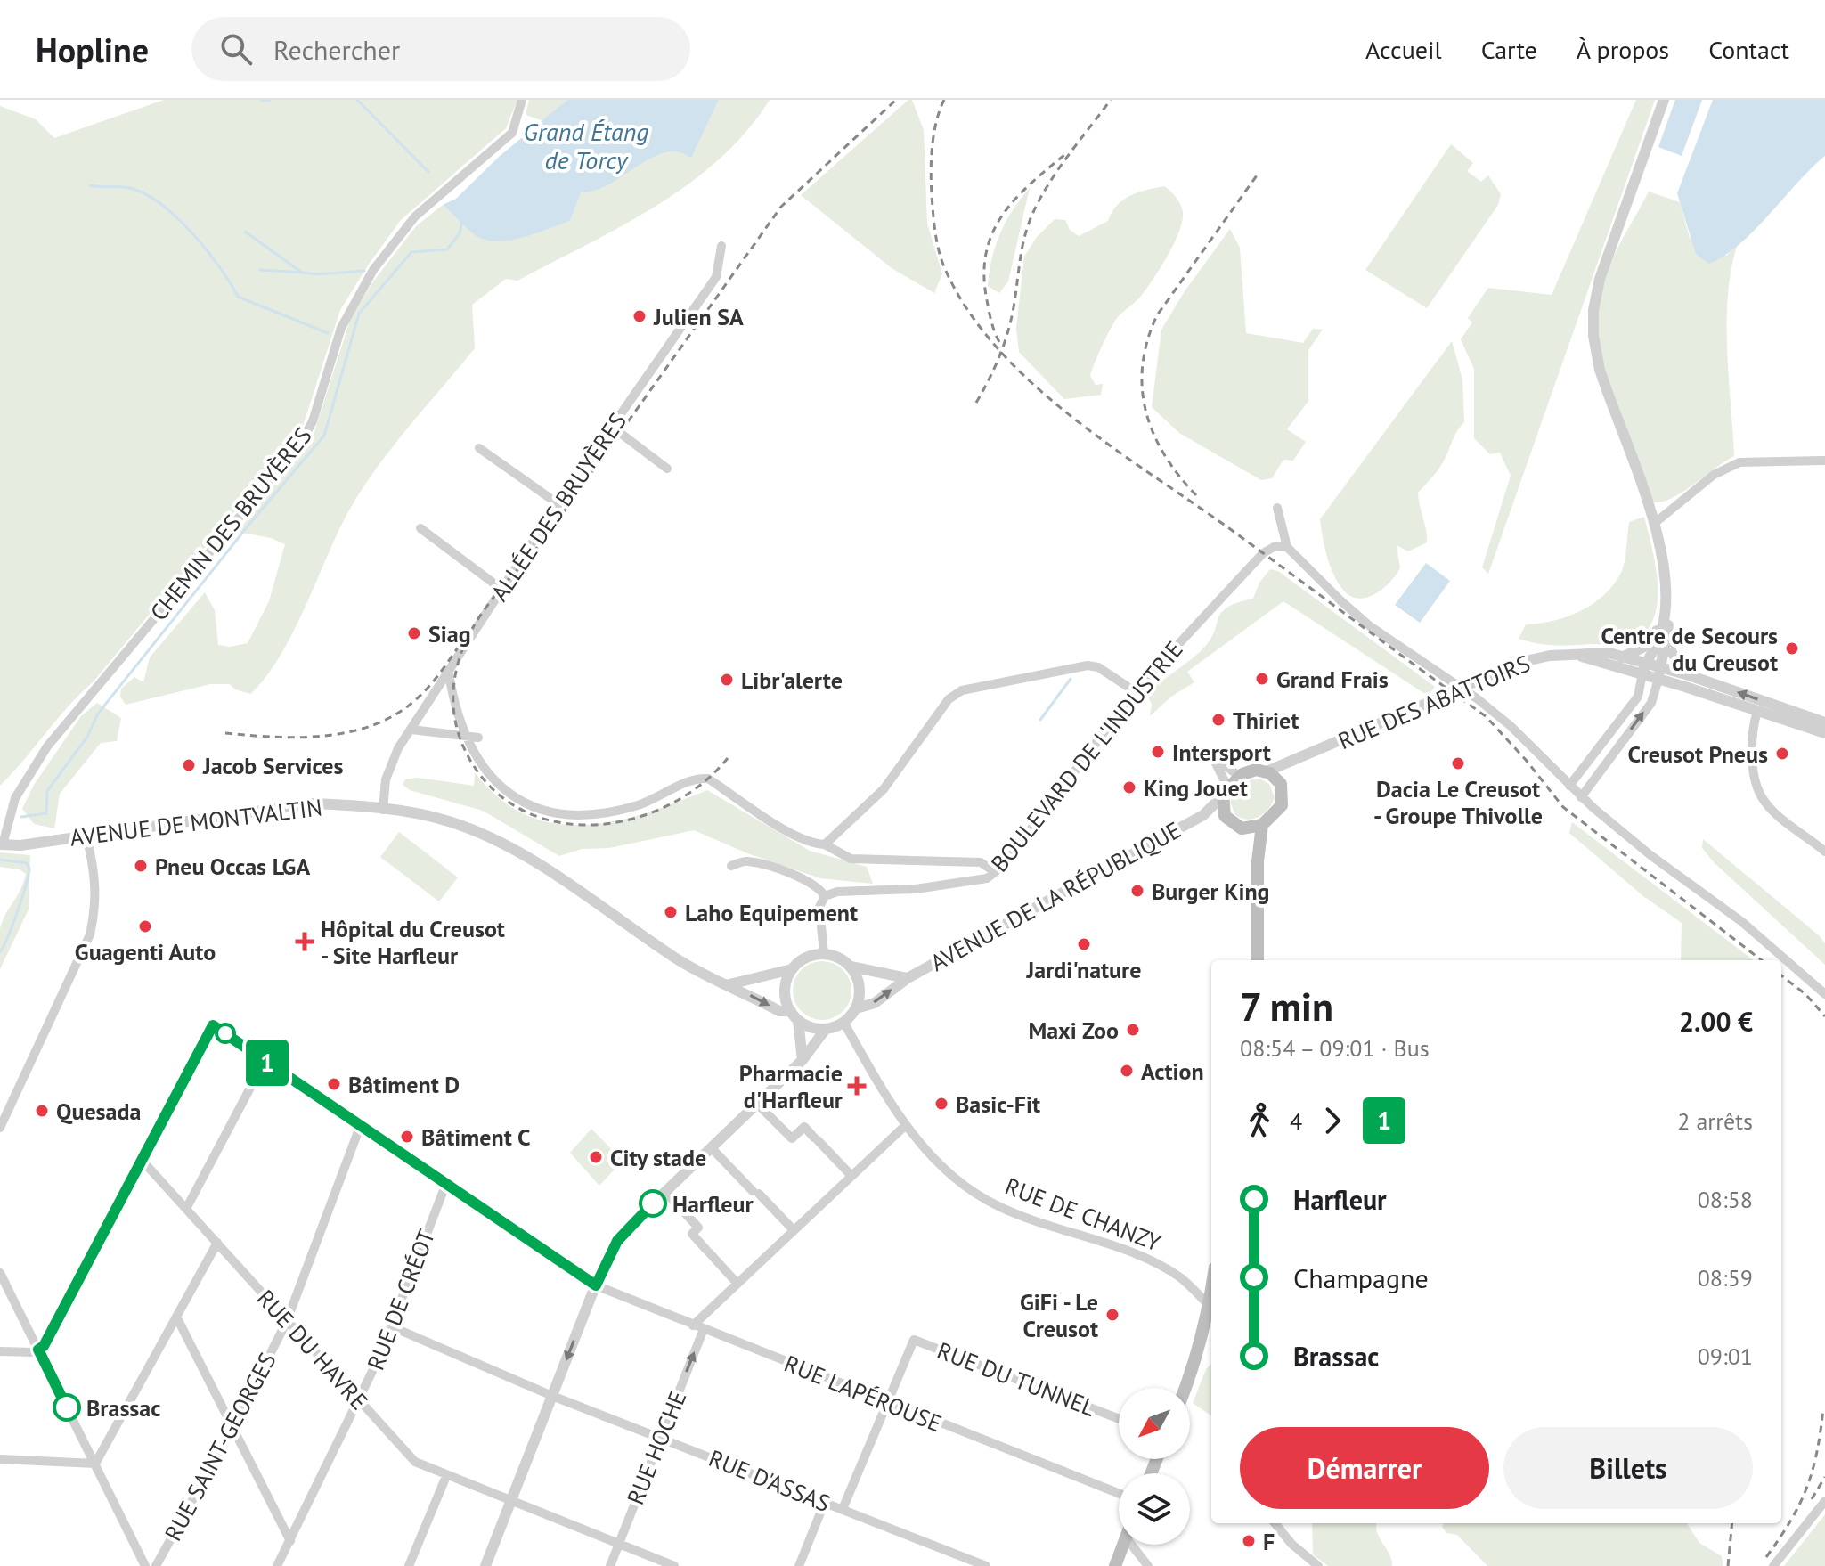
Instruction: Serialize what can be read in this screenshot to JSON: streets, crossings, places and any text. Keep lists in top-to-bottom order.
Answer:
{
  "streets": {
    "street": [
      "ALLÉE DES BRUYÈRES",
      "CHEMIN DES BRUYÈRES",
      "RUE DES ABATTOIRS",
      "BOULEVARD DE L'INDUSTRIE",
      "AVENUE DE MONTVALTIN",
      "AVENUE DE LA RÉPUBLIQUE",
      "RUE DE CHANZY",
      "RUE DE CRÉOT",
      "RUE DU HAVRE",
      "RUE DU TUNNEL",
      "RUE LAPÉROUSE",
      "RUE SAINT-GEORGES",
      "RUE HOCHE",
      "RUE D'ASSAS"
    ]
  },
  "crossings": [
    ["ALLÉE DES BRUYÈRES", "AVENUE DE MONTVALTIN"],
    ["CHEMIN DES BRUYÈRES", "AVENUE DE MONTVALTIN"],
    ["RUE DES ABATTOIRS", "AVENUE DE LA RÉPUBLIQUE"],
    ["AVENUE DE MONTVALTIN", "AVENUE DE LA RÉPUBLIQUE"],
    ["AVENUE DE MONTVALTIN", "RUE DE CHANZY"],
    ["AVENUE DE LA RÉPUBLIQUE", "RUE DE CHANZY"],
    ["RUE DE CRÉOT", "RUE DU HAVRE"],
    ["RUE DE CRÉOT", "RUE LAPÉROUSE"],
    ["RUE DE CRÉOT", "RUE D'ASSAS"],
    ["RUE DU HAVRE", "RUE LAPÉROUSE"],
    ["RUE DU HAVRE", "RUE SAINT-GEORGES"],
    ["RUE DU HAVRE", "RUE HOCHE"],
    ["RUE DU TUNNEL", "RUE LAPÉROUSE"],
    ["RUE DU TUNNEL", "RUE D'ASSAS"],
    ["RUE LAPÉROUSE", "RUE SAINT-GEORGES"],
    ["RUE LAPÉROUSE", "RUE HOCHE"],
    ["RUE HOCHE", "RUE D'ASSAS"]
  ],
  "one_way": ["RUE HOCHE"],
  "water": ["Grand Étang de Torcy"],
  "places": {
    "other": [
      "Julien SA",
      "Siag",
      "Centre de Secours du Creusot",
      "Grand Frais",
      "Libr'alerte",
      "Thiriet",
      "Intersport",
      "Creusot Pneus",
      "Dacia Le Creusot - Groupe Thivolle",
      "Jacob Services",
      "King Jouet",
      "Pneu Occas LGA",
      "Burger King",
      "Laho Equipement",
      "Guagenti Auto",
      "Jardi'nature",
      "Maxi Zoo",
      "Action",
      "Bâtiment D",
      "Basic-Fit",
      "Quesada",
      "Bâtiment C",
      "City stade",
      "Harfleur",
      "GiFi - Le Creusot",
      "Brassac",
      "F"
    ],
    "health": ["Hôpital du Creusot - Site Harfleur", "Pharmacie d'Harfleur"]
  },
  "lines": ["bus line 1"],
  "north": "bottom left",
  "page": {
    "header": "Hopline",
    "search": "Rechercher",
    "nav": [
      "Accueil",
      "Carte",
      "À propos",
      "Contact"
    ],
    "on_map": "1",
    "heading": ["7 min", "08:54 – 09:01 · Bus", "2.00 €"],
    "legs": ["4", "1", "2 arrêts"],
    "list": [
      {
        "name": "Harfleur",
        "value": "08:58"
      },
      {
        "name": "Champagne",
        "value": "08:59"
      },
      {
        "name": "Brassac",
        "value": "09:01"
      }
    ],
    "buttons": ["Démarrer", "Billets"]
  }
}
